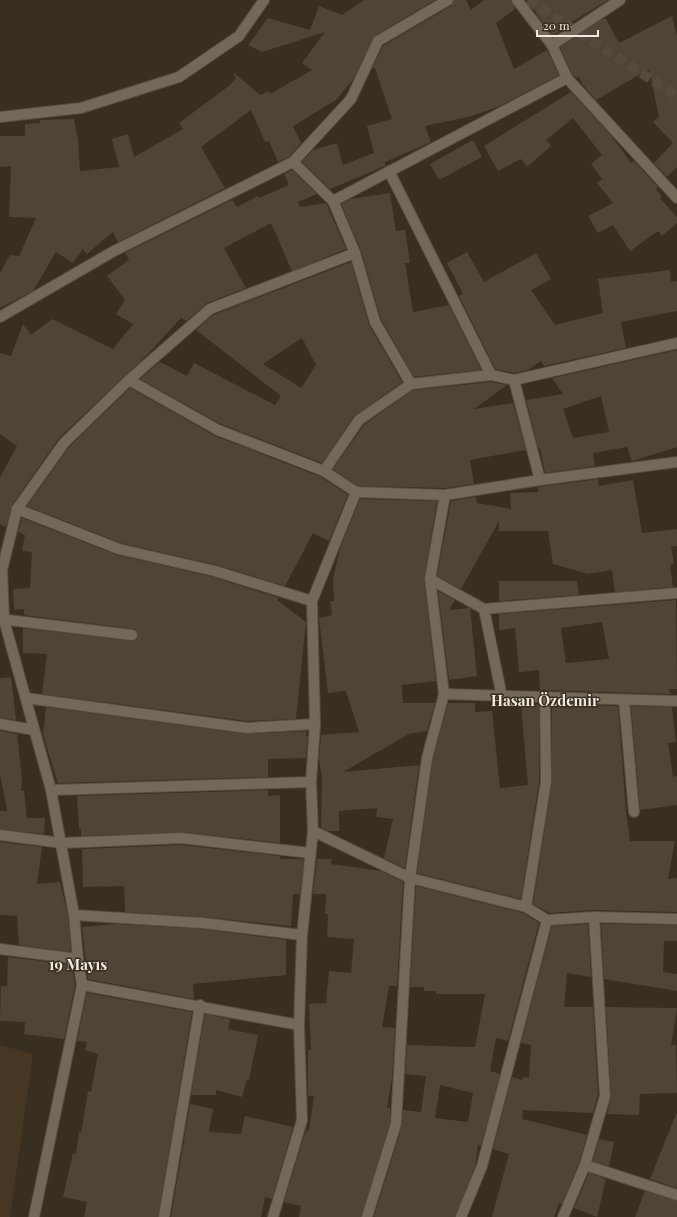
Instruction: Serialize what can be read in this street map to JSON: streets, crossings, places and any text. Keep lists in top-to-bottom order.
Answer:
{
  "districts": ["Hasan Özdemir", "19 Mayıs"],
  "scale_bar": "20 m"
}
